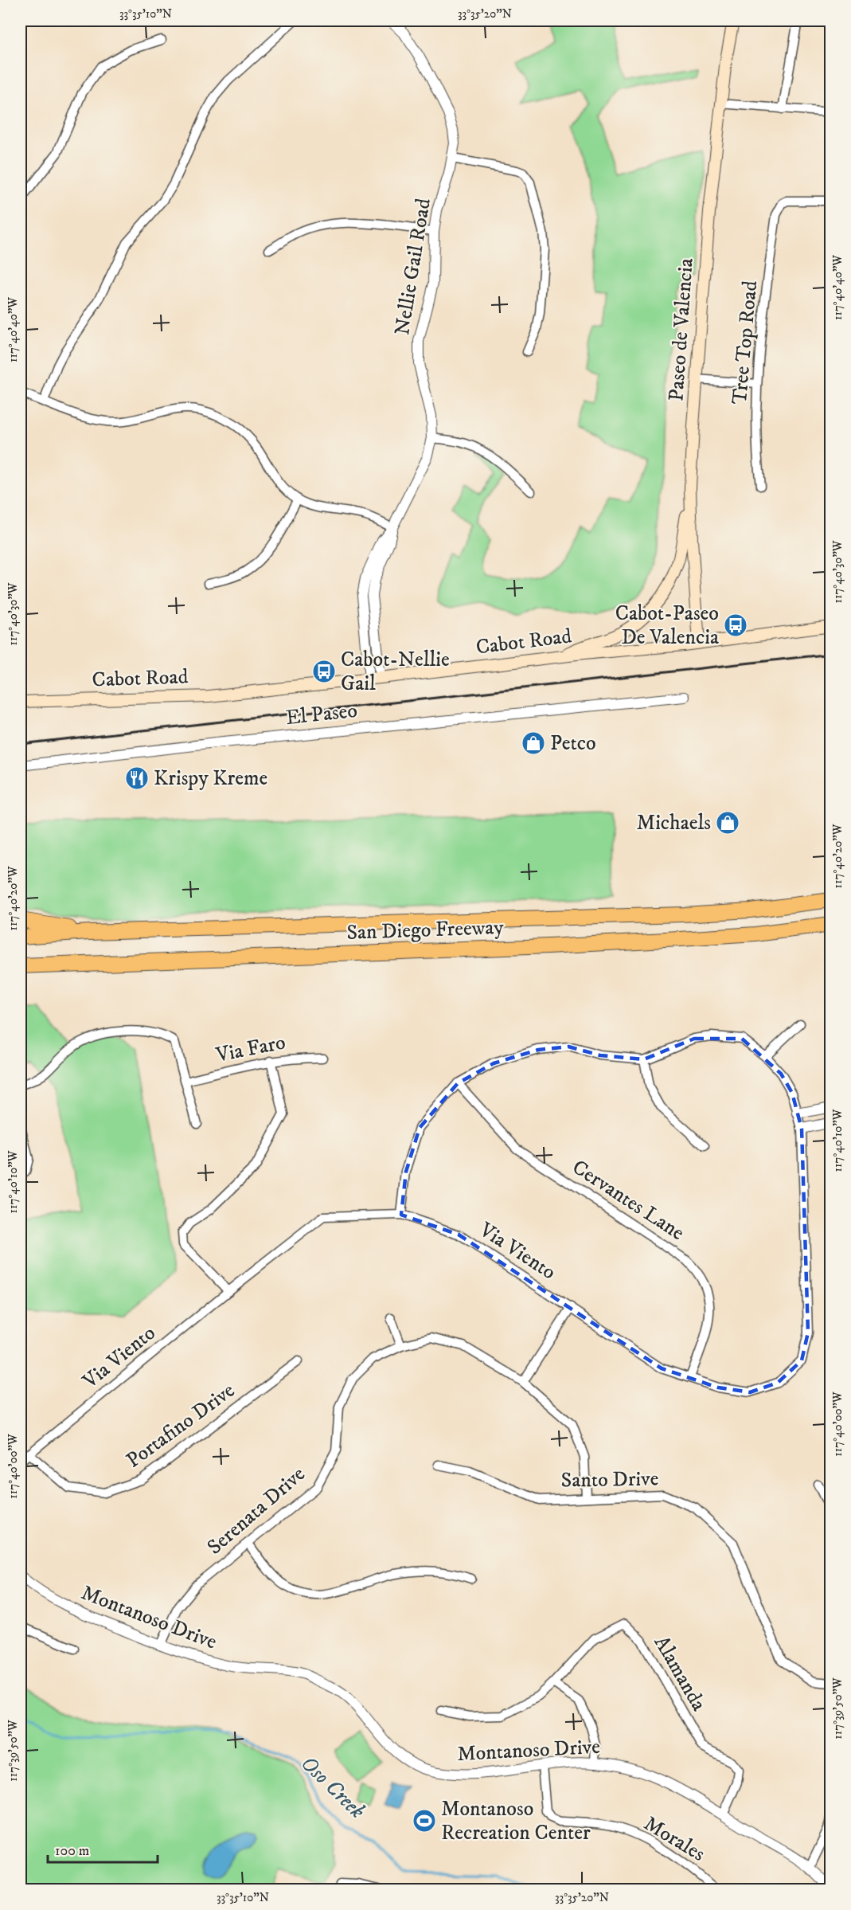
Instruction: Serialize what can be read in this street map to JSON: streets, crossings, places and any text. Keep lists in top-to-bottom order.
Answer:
{
  "streets": {
    "highway": ["San Diego Freeway"],
    "main road": ["Paseo de Valencia", "Cabot Road"],
    "street": [
      "Nellie Gail Road",
      "Tree Top Road",
      "El Paseo",
      "Via Faro",
      "Cervantes Lane",
      "Via Viento",
      "Portafino Drive",
      "Santo Drive",
      "Serenata Drive",
      "Montanoso Drive",
      "Alamanda",
      "Morales"
    ]
  },
  "crossings": [
    ["Nellie Gail Road", "Cabot Road"],
    ["Paseo de Valencia", "Cabot Road"],
    ["Cervantes Lane", "Via Viento"],
    ["Via Viento", "Portafino Drive"],
    ["Santo Drive", "Serenata Drive"],
    ["Serenata Drive", "Montanoso Drive"],
    ["Montanoso Drive", "Alamanda"],
    ["Montanoso Drive", "Morales"]
  ],
  "water": ["Oso Creek"],
  "places": {
    "bus stop": ["Cabot-Paseo De Valencia", "Cabot-Nellie Gail"],
    "shop": ["Petco", "Michaels"],
    "restaurant": ["Krispy Kreme"],
    "sports": ["Montanoso Recreation Center"]
  },
  "scale_bar": "100 m",
  "coordinates": [
    "33°35'10\"N",
    "33°35'20\"N",
    "117°40'40\"W",
    "117°40'30\"W",
    "117°40'20\"W",
    "117°40'10\"W",
    "117°40'00\"W",
    "117°39'50\"W"
  ]
}
